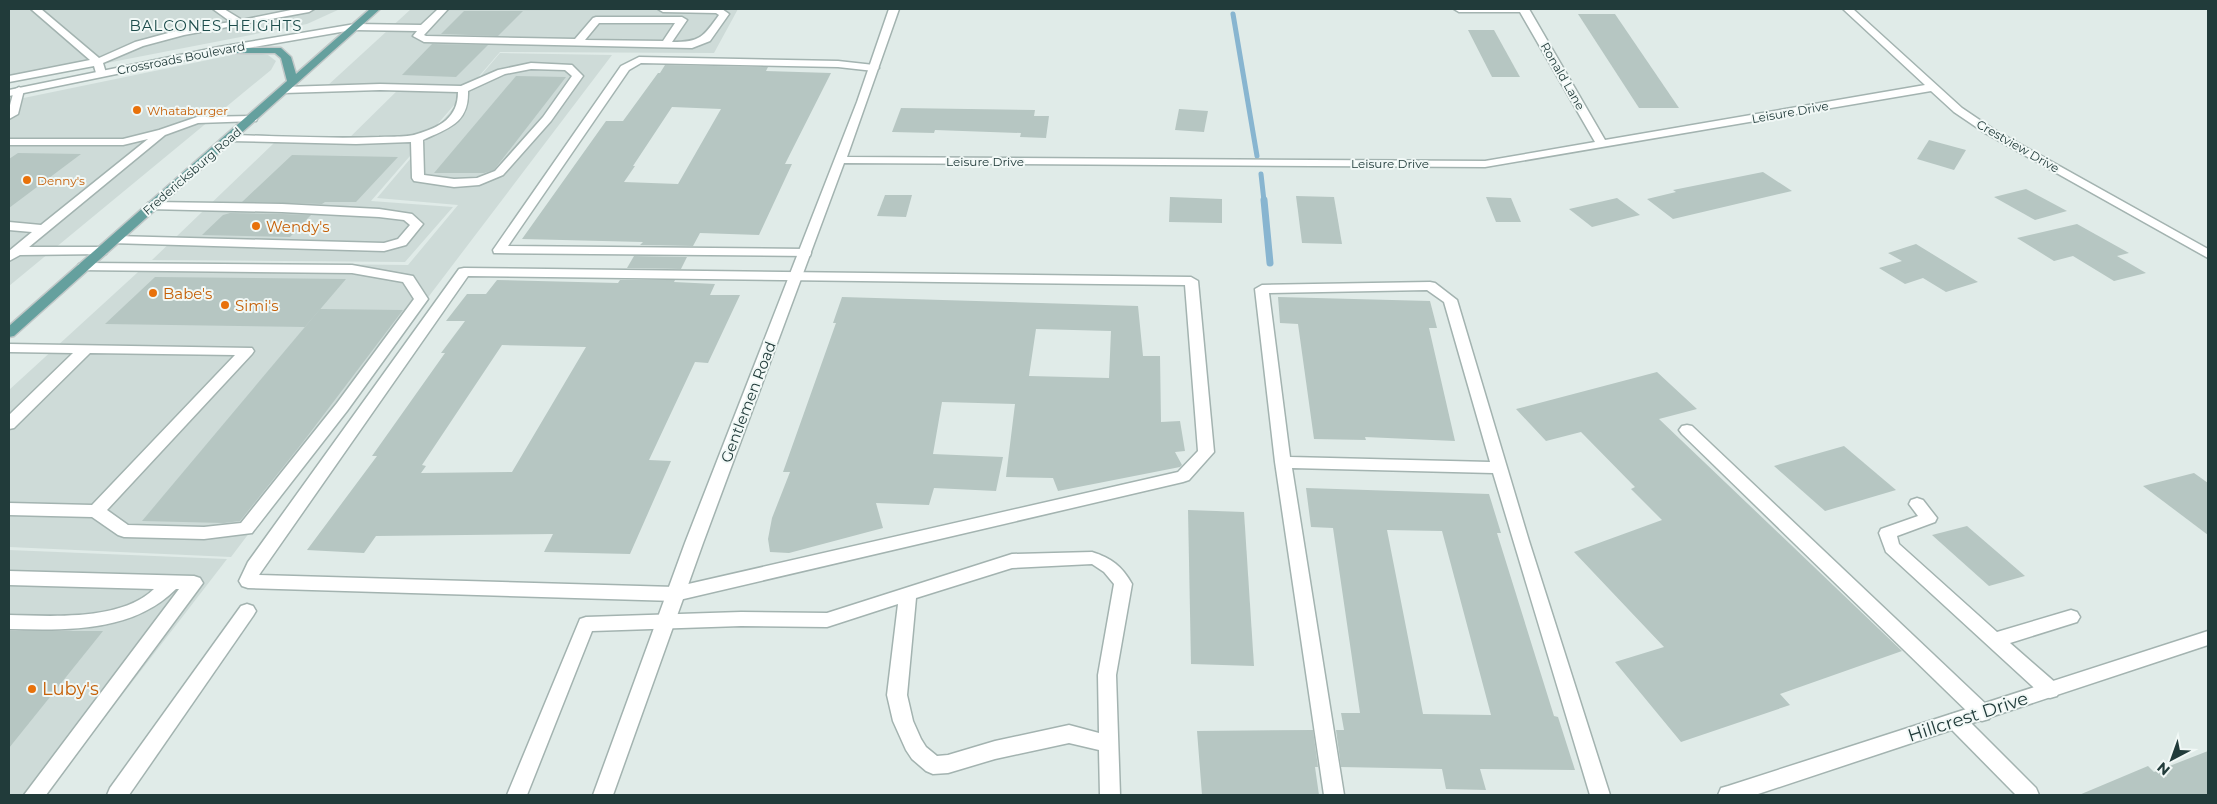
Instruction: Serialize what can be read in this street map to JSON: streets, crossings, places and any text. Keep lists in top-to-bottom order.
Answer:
{
  "streets": {
    "main road": ["Fredericksburg Road"],
    "street": [
      "Crossroads Boulevard",
      "Ronald Lane",
      "Leisure Drive",
      "Crestview Drive",
      "Gentlemen Road",
      "Hillcrest Drive"
    ]
  },
  "crossings": [
    ["Crossroads Boulevard", "Fredericksburg Road"],
    ["Ronald Lane", "Leisure Drive"],
    ["Leisure Drive", "Crestview Drive"],
    ["Leisure Drive", "Gentlemen Road"]
  ],
  "districts": ["BALCONES HEIGHTS"],
  "places": [
    "Whataburger",
    "Denny's",
    "Wendy's",
    "Babe's",
    "Simi's",
    "Luby's"
  ],
  "north": "bottom left"
}
